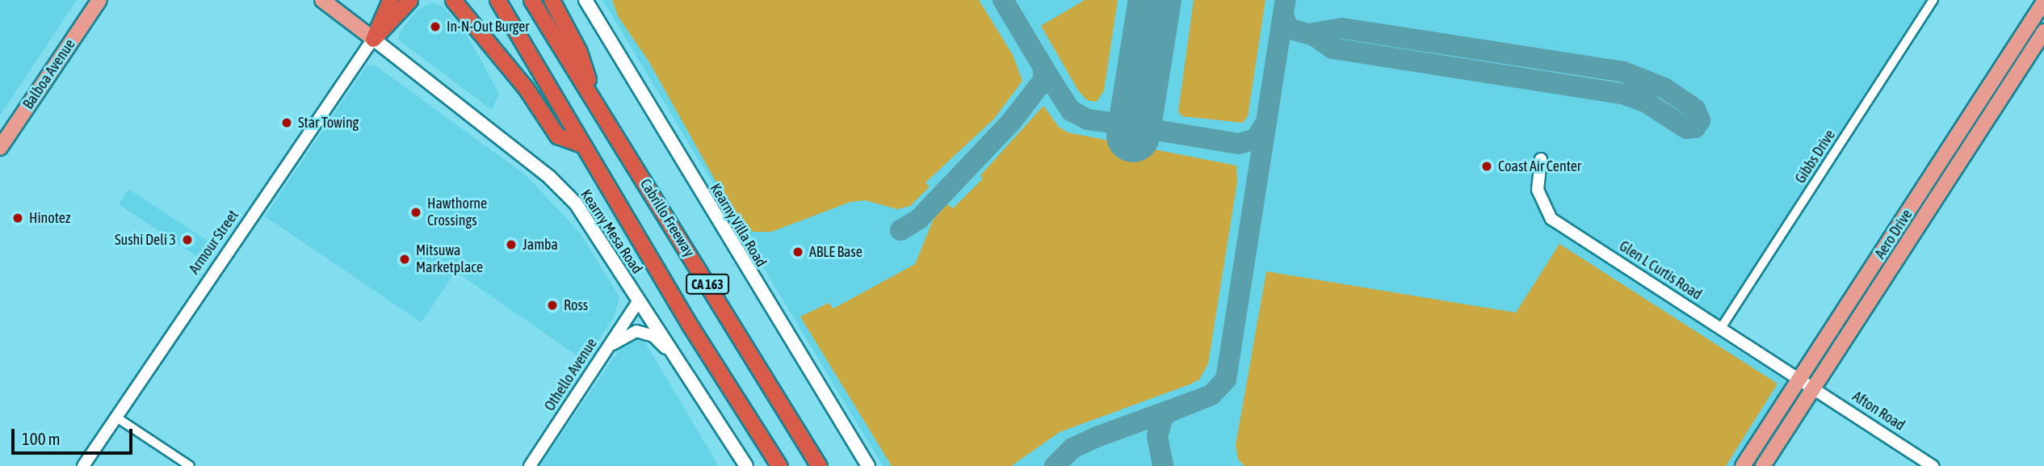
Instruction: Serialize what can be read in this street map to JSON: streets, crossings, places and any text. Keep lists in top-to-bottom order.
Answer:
{
  "streets": {
    "highway": ["Cabrillo Freeway", "CA 163"],
    "main road": [
      "Balboa Avenue",
      "Kearny Villa Road",
      "Kearny Mesa Road",
      "Aero Drive"
    ],
    "street": [
      "Gibbs Drive",
      "Armour Street",
      "Glen L Curtis Road",
      "Othello Avenue",
      "Afton Road"
    ]
  },
  "crossings": [
    ["Gibbs Drive", "Glen L Curtis Road"],
    ["Kearny Mesa Road", "Armour Street"],
    ["Kearny Mesa Road", "Othello Avenue"],
    ["Aero Drive", "Glen L Curtis Road"],
    ["Aero Drive", "Afton Road"],
    ["Glen L Curtis Road", "Afton Road"]
  ],
  "places": [
    "In-N-Out Burger",
    "Star Towing",
    "Coast Air Center",
    "Hawthorne Crossings",
    "Hinotez",
    "Sushi Deli 3",
    "Jamba",
    "ABLE Base",
    "Mitsuwa Marketplace",
    "Ross"
  ],
  "scale_bar": "100 m"
}
